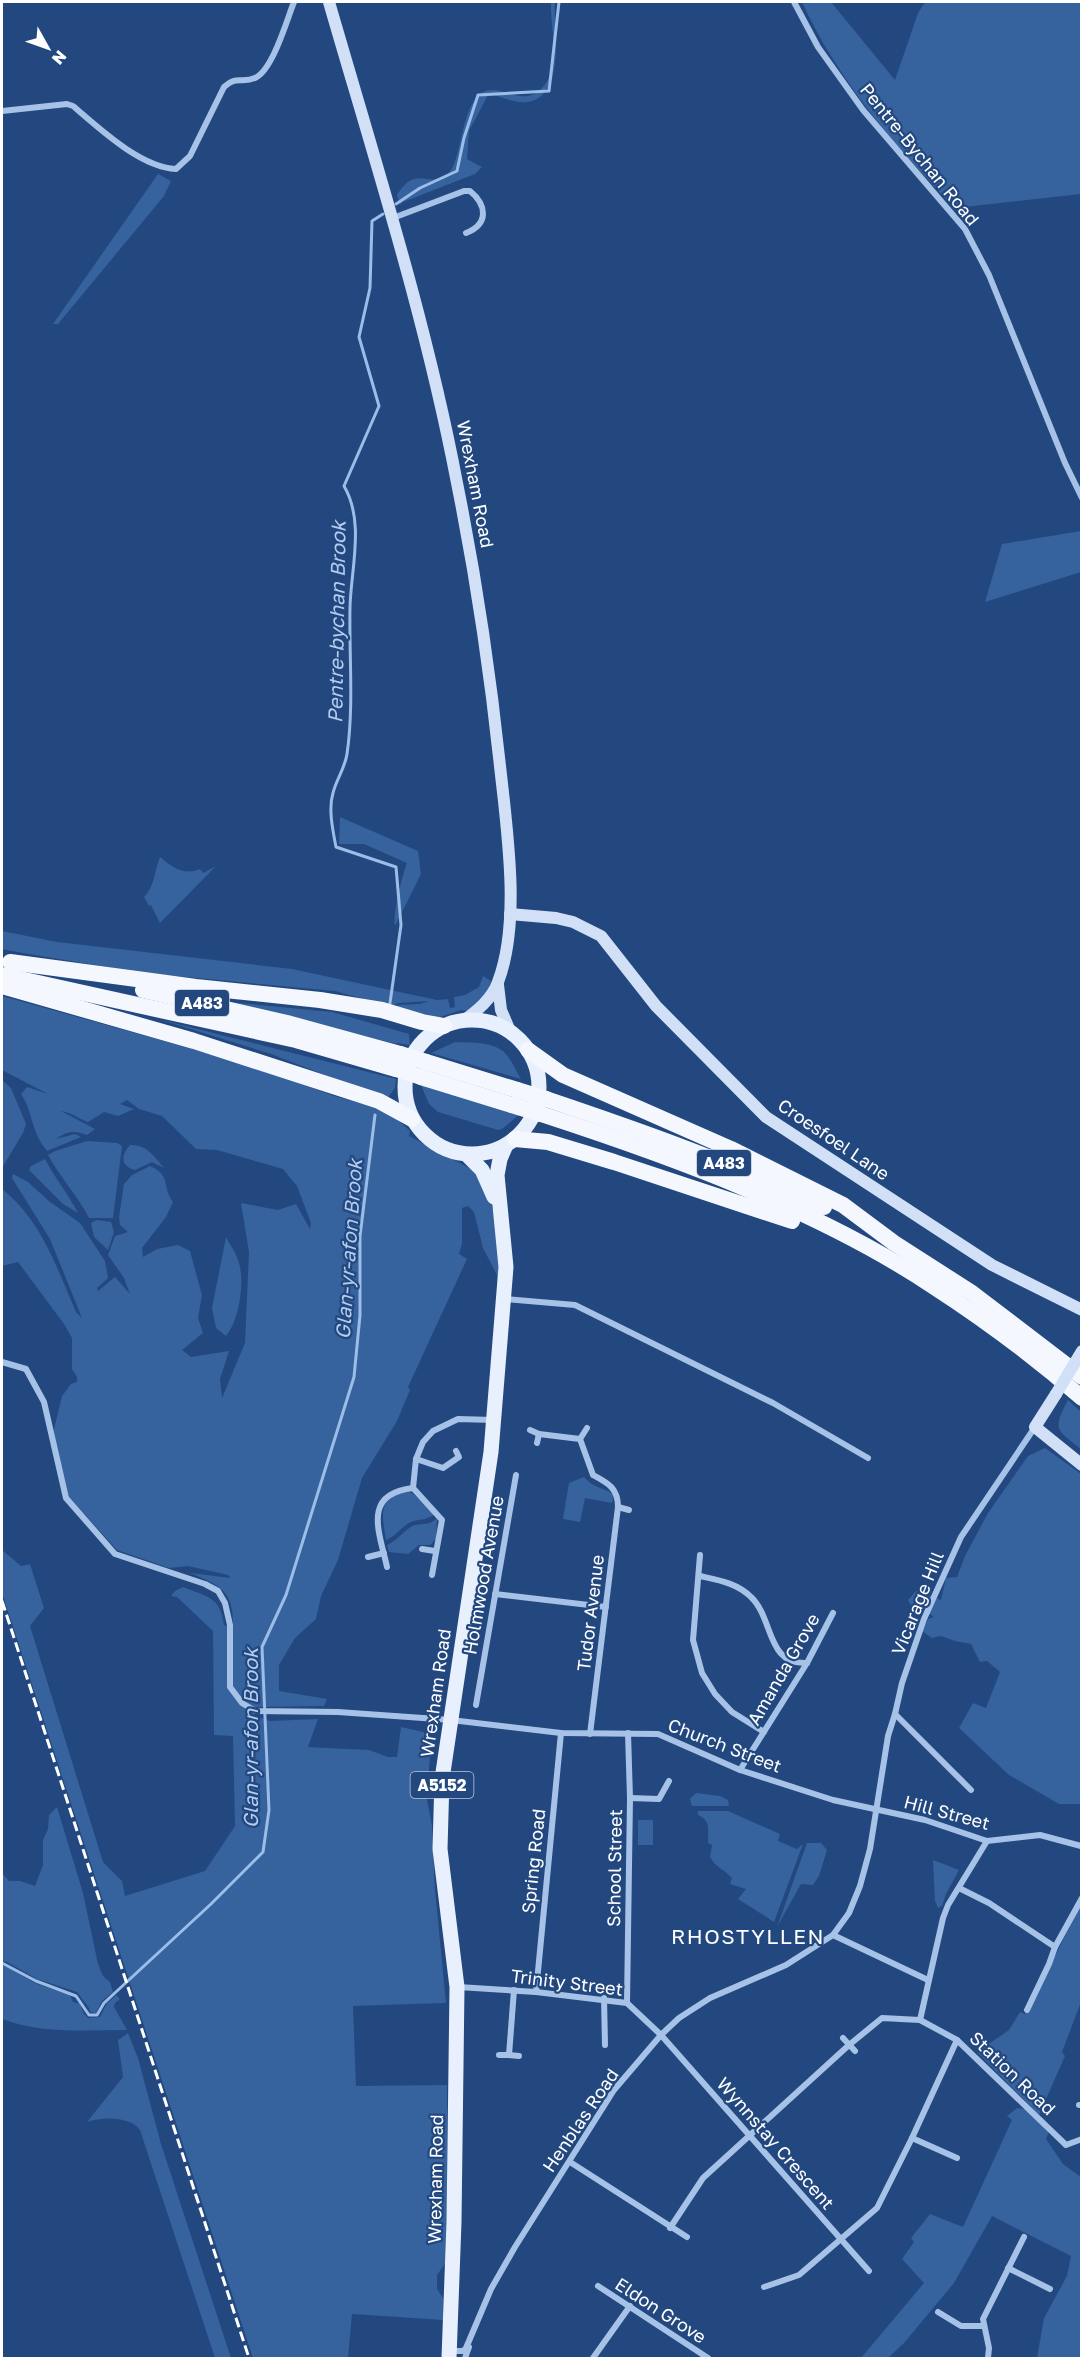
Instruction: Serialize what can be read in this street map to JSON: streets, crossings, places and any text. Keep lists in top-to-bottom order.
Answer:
{
  "streets": {
    "highway": ["A483"],
    "main road": ["Wrexham Road", "Croesfoel Lane", "A5152"],
    "street": [
      "Pentre-Bychan Road",
      "Holmwood Avenue",
      "Vicarage Hill",
      "Tudor Avenue",
      "Amanda Grove",
      "Church Street",
      "Hill Street",
      "Spring Road",
      "School Street",
      "Trinity Street",
      "Station Road",
      "Henblas Road",
      "Wynnstay Crescent",
      "Eldon Grove"
    ]
  },
  "crossings": [
    ["Wrexham Road", "Croesfoel Lane"],
    ["Wrexham Road", "Church Street"],
    ["Wrexham Road", "Trinity Street"],
    ["Vicarage Hill", "Church Street"],
    ["Vicarage Hill", "Hill Street"],
    ["Vicarage Hill", "Henblas Road"],
    ["Tudor Avenue", "Church Street"],
    ["Amanda Grove", "Church Street"],
    ["Church Street", "Hill Street"],
    ["Church Street", "Spring Road"],
    ["Church Street", "School Street"],
    ["Spring Road", "Trinity Street"],
    ["School Street", "Trinity Street"],
    ["Trinity Street", "Henblas Road"],
    ["Trinity Street", "Wynnstay Crescent"],
    ["Henblas Road", "Wynnstay Crescent"]
  ],
  "districts": ["RHOSTYLLEN"],
  "water": ["Pentre-bychan Brook", "Glan-yr-afon Brook"],
  "north": "bottom right"
}
